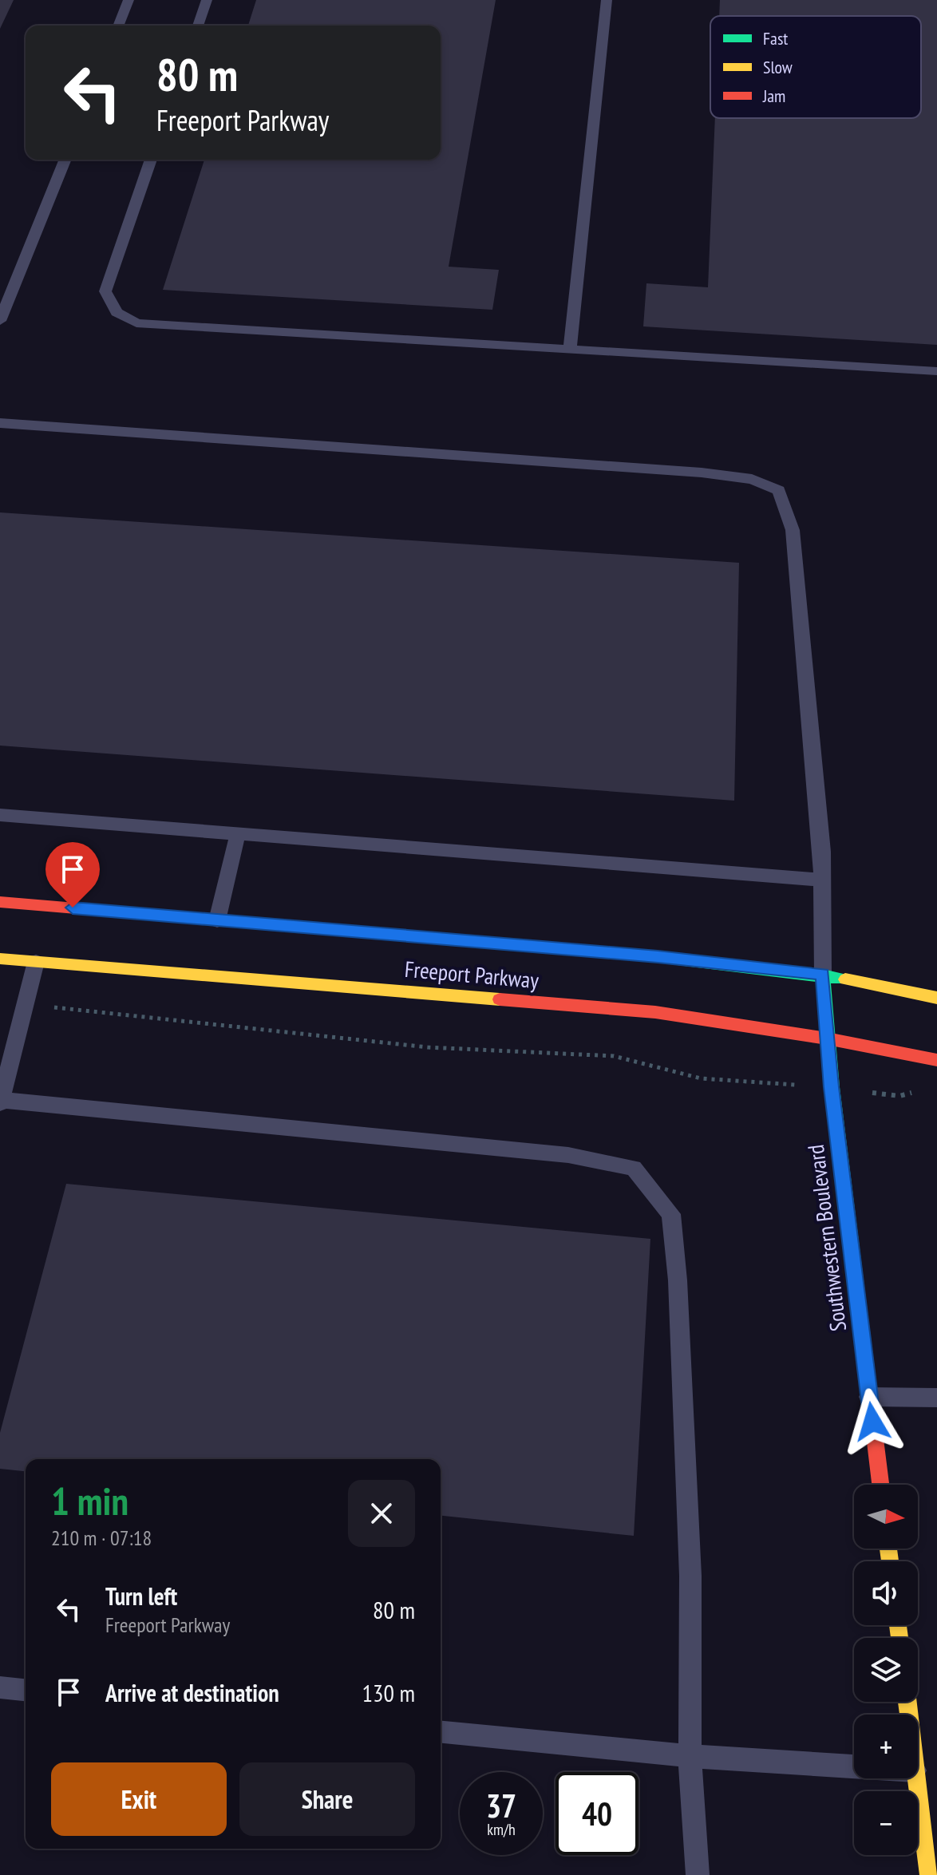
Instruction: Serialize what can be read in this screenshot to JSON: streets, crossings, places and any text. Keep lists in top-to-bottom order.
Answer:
{
  "streets": {
    "main road": ["Freeport Parkway", "Southwestern Boulevard"]
  },
  "crossings": [
    ["Freeport Parkway", "Southwestern Boulevard"]
  ],
  "legend": ["Fast", "Slow", "Jam"],
  "north": "right",
  "page": {
    "turn": ["80 m", "Freeport Parkway"],
    "heading": ["1 min", "210 m · 07:18"],
    "map_buttons": ["+", "−"],
    "list": [
      {
        "name": "Turn left",
        "note": "Freeport Parkway",
        "value": "80 m"
      },
      {
        "name": "Arrive at destination",
        "value": "130 m"
      }
    ],
    "buttons": ["Exit", "Share"],
    "speed": "37 km/h",
    "limit": "40"
  }
}
